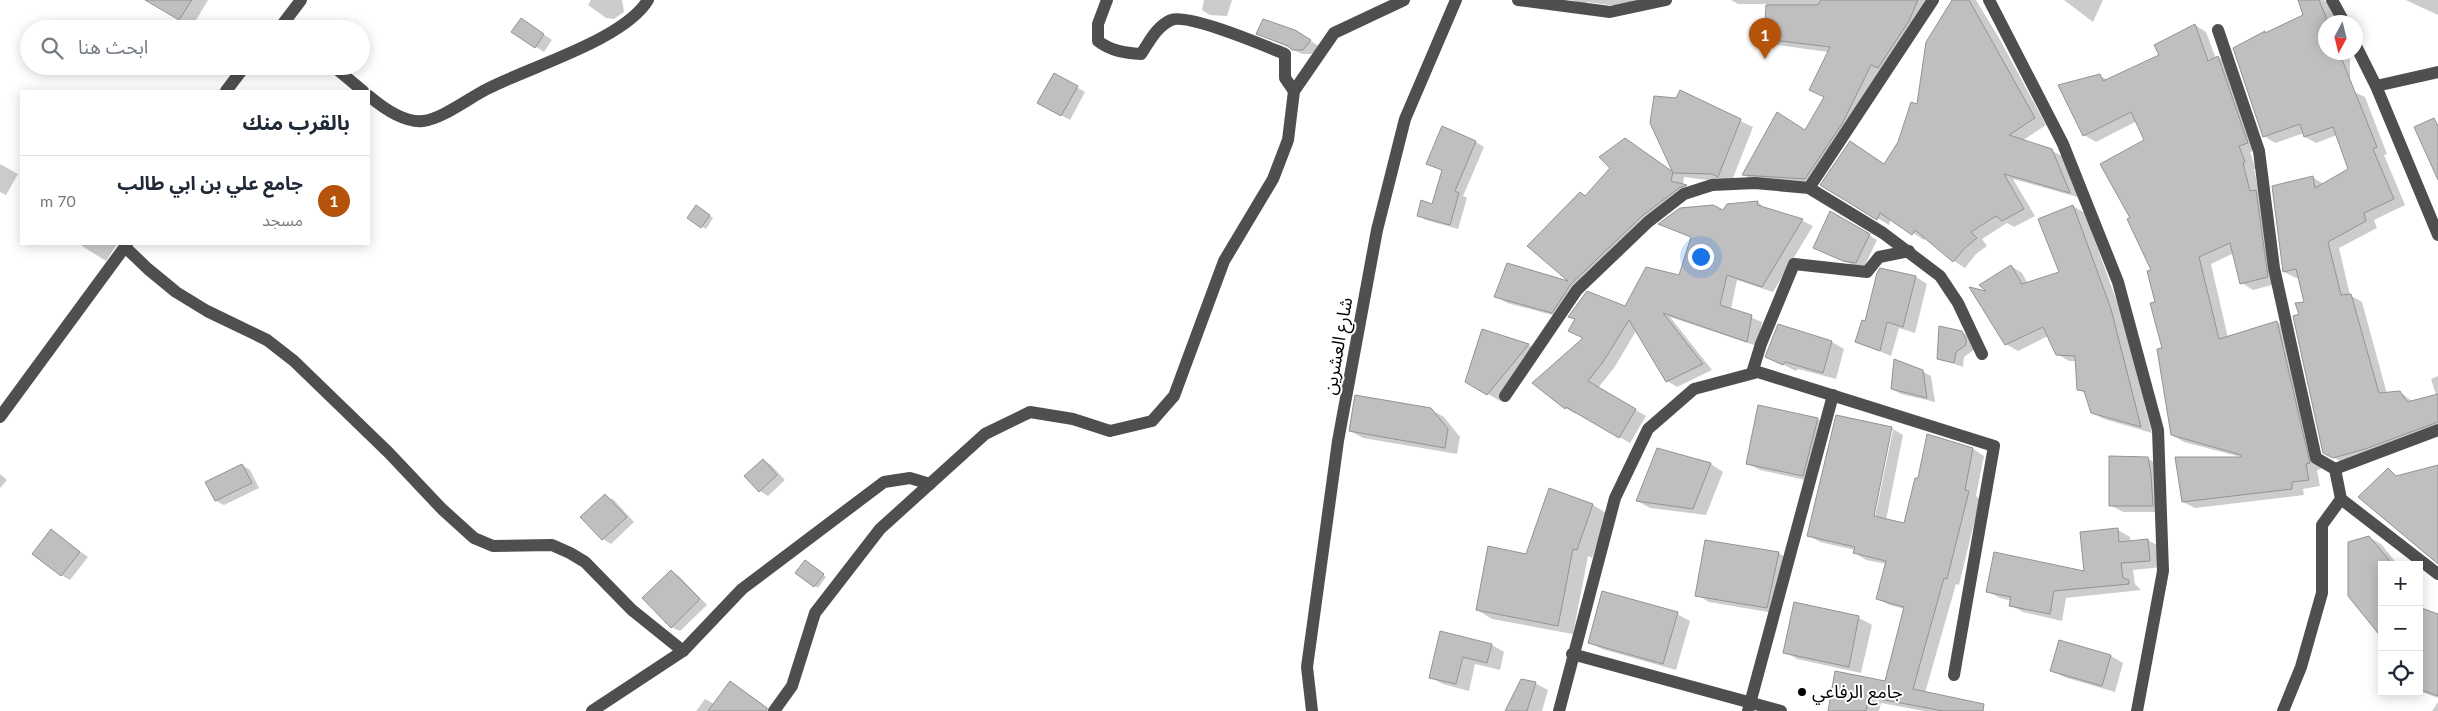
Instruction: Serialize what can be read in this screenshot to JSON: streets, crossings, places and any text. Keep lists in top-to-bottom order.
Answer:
{
  "streets": {
    "street": ["شارع العشرين"]
  },
  "places": ["جامع الرفاعي"],
  "north": "bottom",
  "page": {
    "pins": "1",
    "search": "ابحث هنا",
    "heading": "بالقرب منك",
    "list": [
      {
        "mark": "1",
        "name": "جامع علي بن ابي طالب",
        "note": "مسجد",
        "value": "70 m"
      }
    ],
    "map_buttons": ["+", "−"]
  }
}
